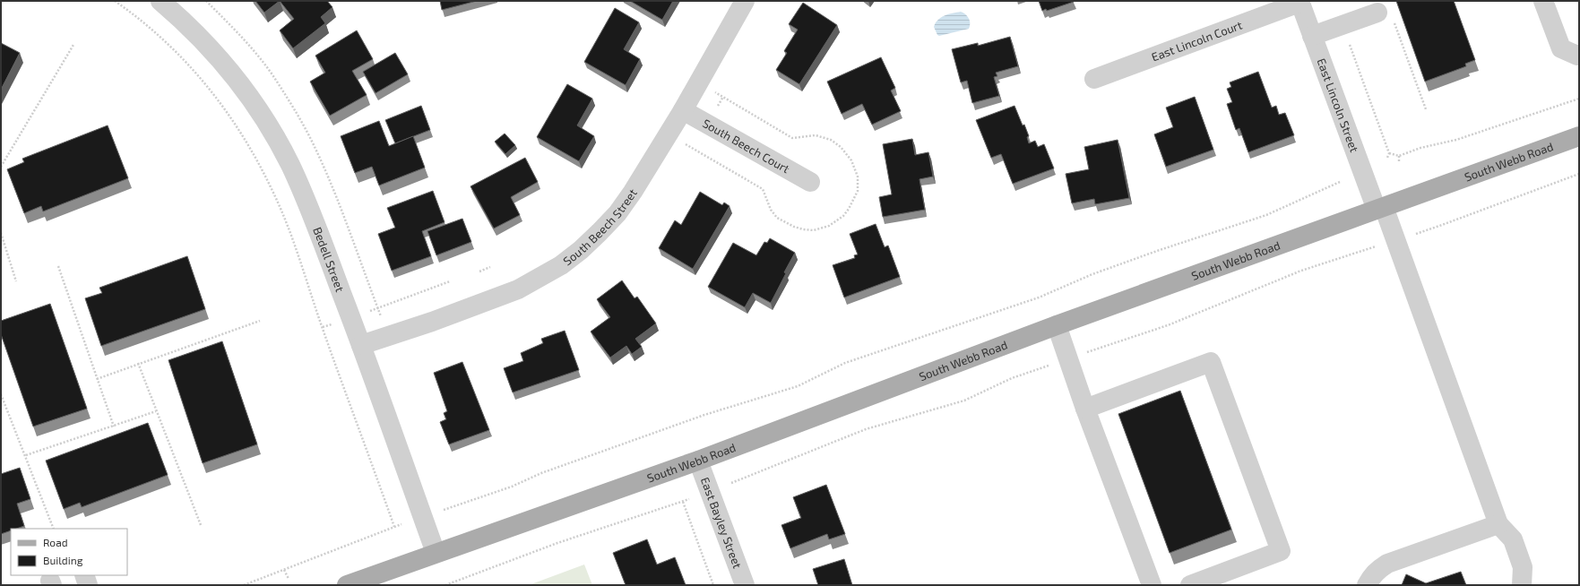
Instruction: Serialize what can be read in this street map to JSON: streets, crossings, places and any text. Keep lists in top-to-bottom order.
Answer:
{
  "streets": {
    "main road": ["South Webb Road"],
    "street": [
      "East Lincoln Court",
      "East Lincoln Street",
      "South Beech Court",
      "South Beech Street",
      "Bedell Street",
      "East Bayley Street"
    ]
  },
  "crossings": [
    ["East Lincoln Court", "East Lincoln Street"],
    ["East Lincoln Street", "South Webb Road"],
    ["South Beech Court", "South Beech Street"],
    ["South Webb Road", "Bedell Street"],
    ["South Webb Road", "East Bayley Street"],
    ["South Beech Street", "Bedell Street"]
  ],
  "legend": ["Road", "Building"]
}
